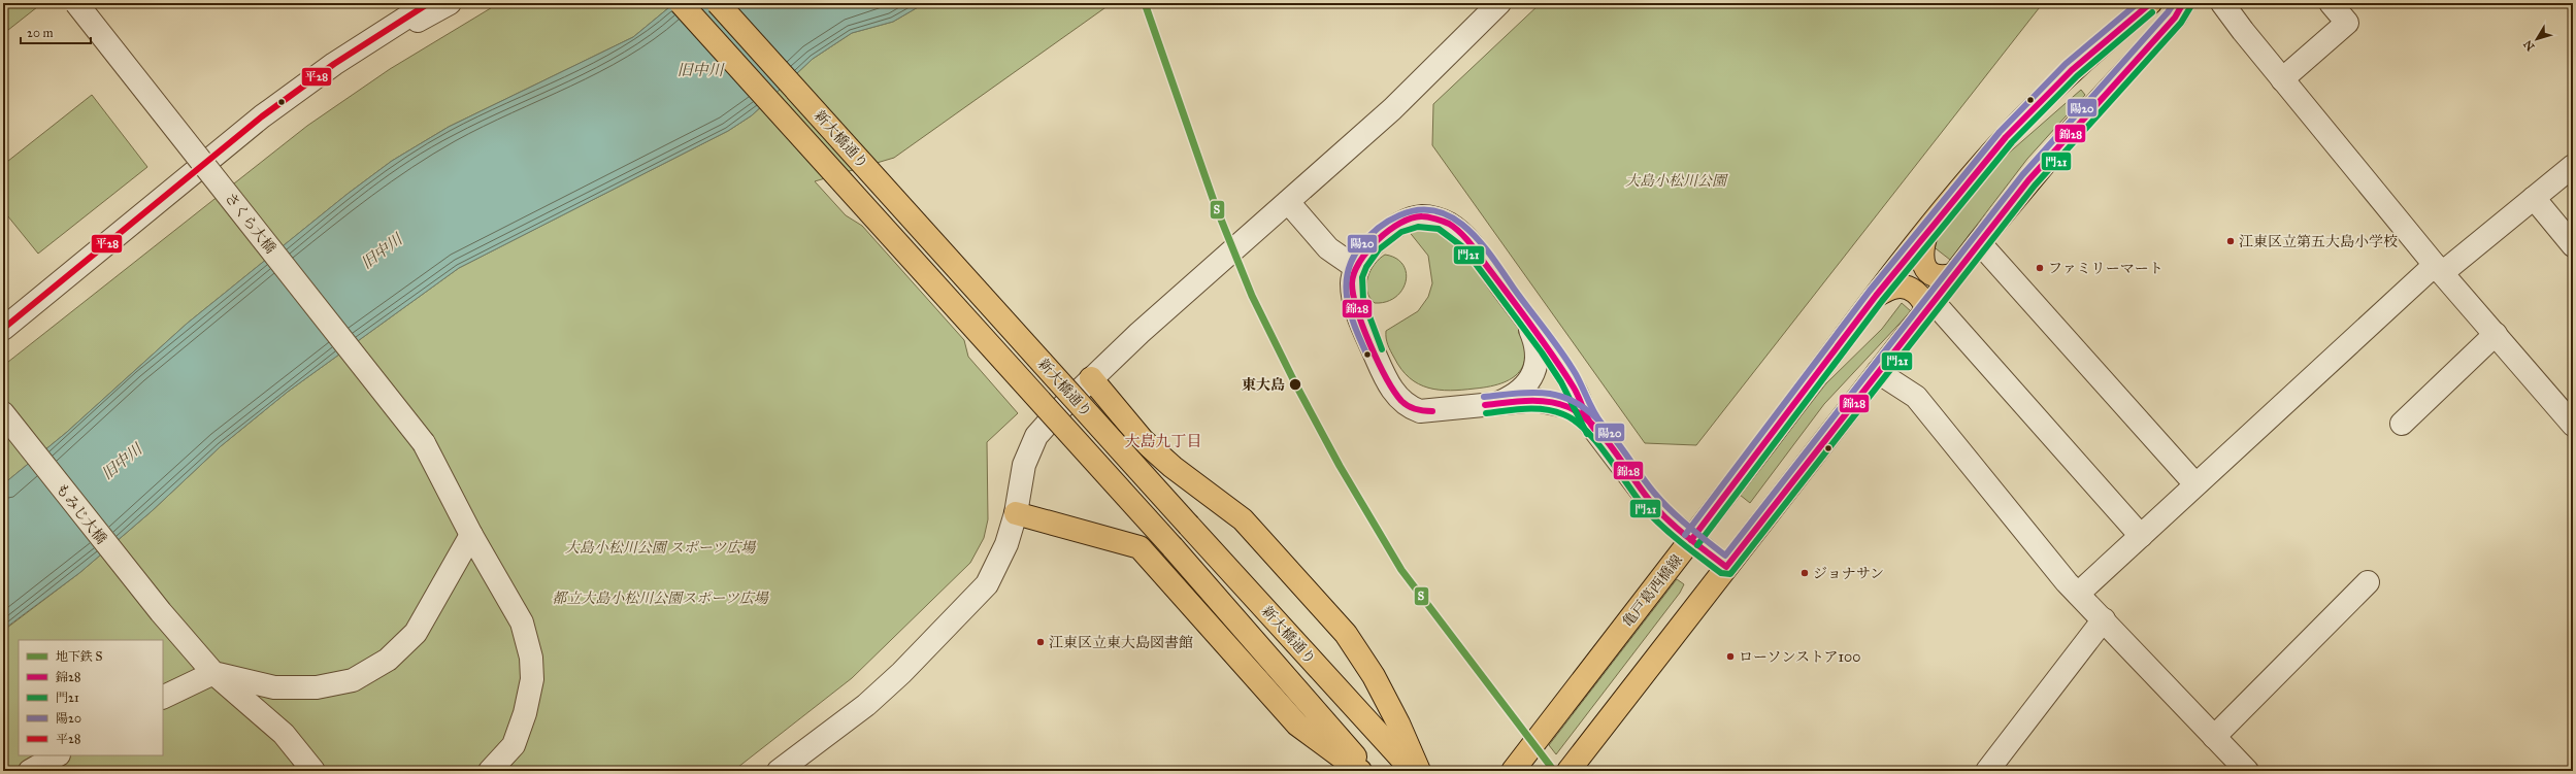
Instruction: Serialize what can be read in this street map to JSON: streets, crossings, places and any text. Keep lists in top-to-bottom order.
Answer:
{
  "streets": {
    "main road": ["新大橋通り", "亀戸葛西橋線"],
    "street": ["さくら大橋", "もみじ大橋"]
  },
  "districts": ["大島九丁目"],
  "water": ["旧中川"],
  "parks": ["大島小松川公園", "大島小松川公園 スポーツ広場", "都立大島小松川公園スポーツ広場"],
  "places": [
    "江東区立第五大島小学校",
    "ファミリーマート",
    "東大島",
    "ジョナサン",
    "江東区立東大島図書館",
    "ローソンストア100"
  ],
  "lines": [
    "metro line S",
    "transit line 錦28",
    "transit line 陽20",
    "transit line 平28",
    "transit line 門21"
  ],
  "legend": [
    "地下鉄 S",
    "錦28",
    "門21",
    "陽20",
    "平28"
  ],
  "scale_bar": "20 m",
  "north": "bottom left"
}
